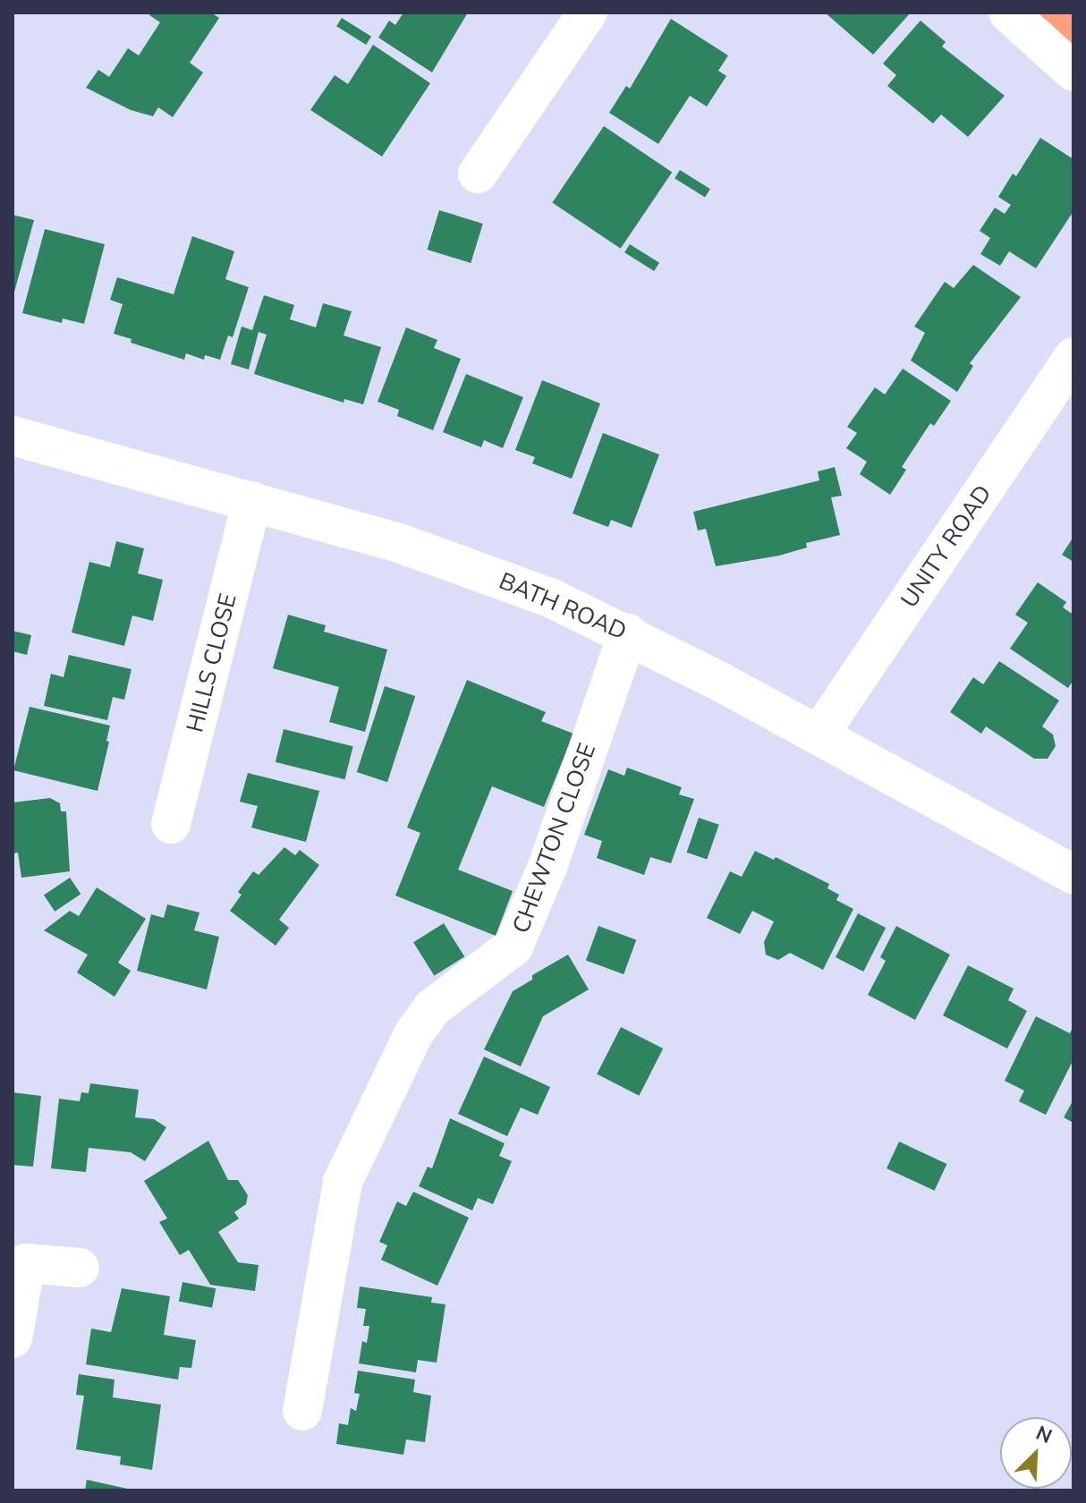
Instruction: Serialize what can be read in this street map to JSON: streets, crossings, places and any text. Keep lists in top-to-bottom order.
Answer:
{
  "streets": {
    "street": [
      "UNITY ROAD",
      "BATH ROAD",
      "HILLS CLOSE",
      "CHEWTON CLOSE"
    ]
  },
  "crossings": [
    ["UNITY ROAD", "BATH ROAD"],
    ["BATH ROAD", "HILLS CLOSE"],
    ["BATH ROAD", "CHEWTON CLOSE"]
  ],
  "north": "top right"
}
